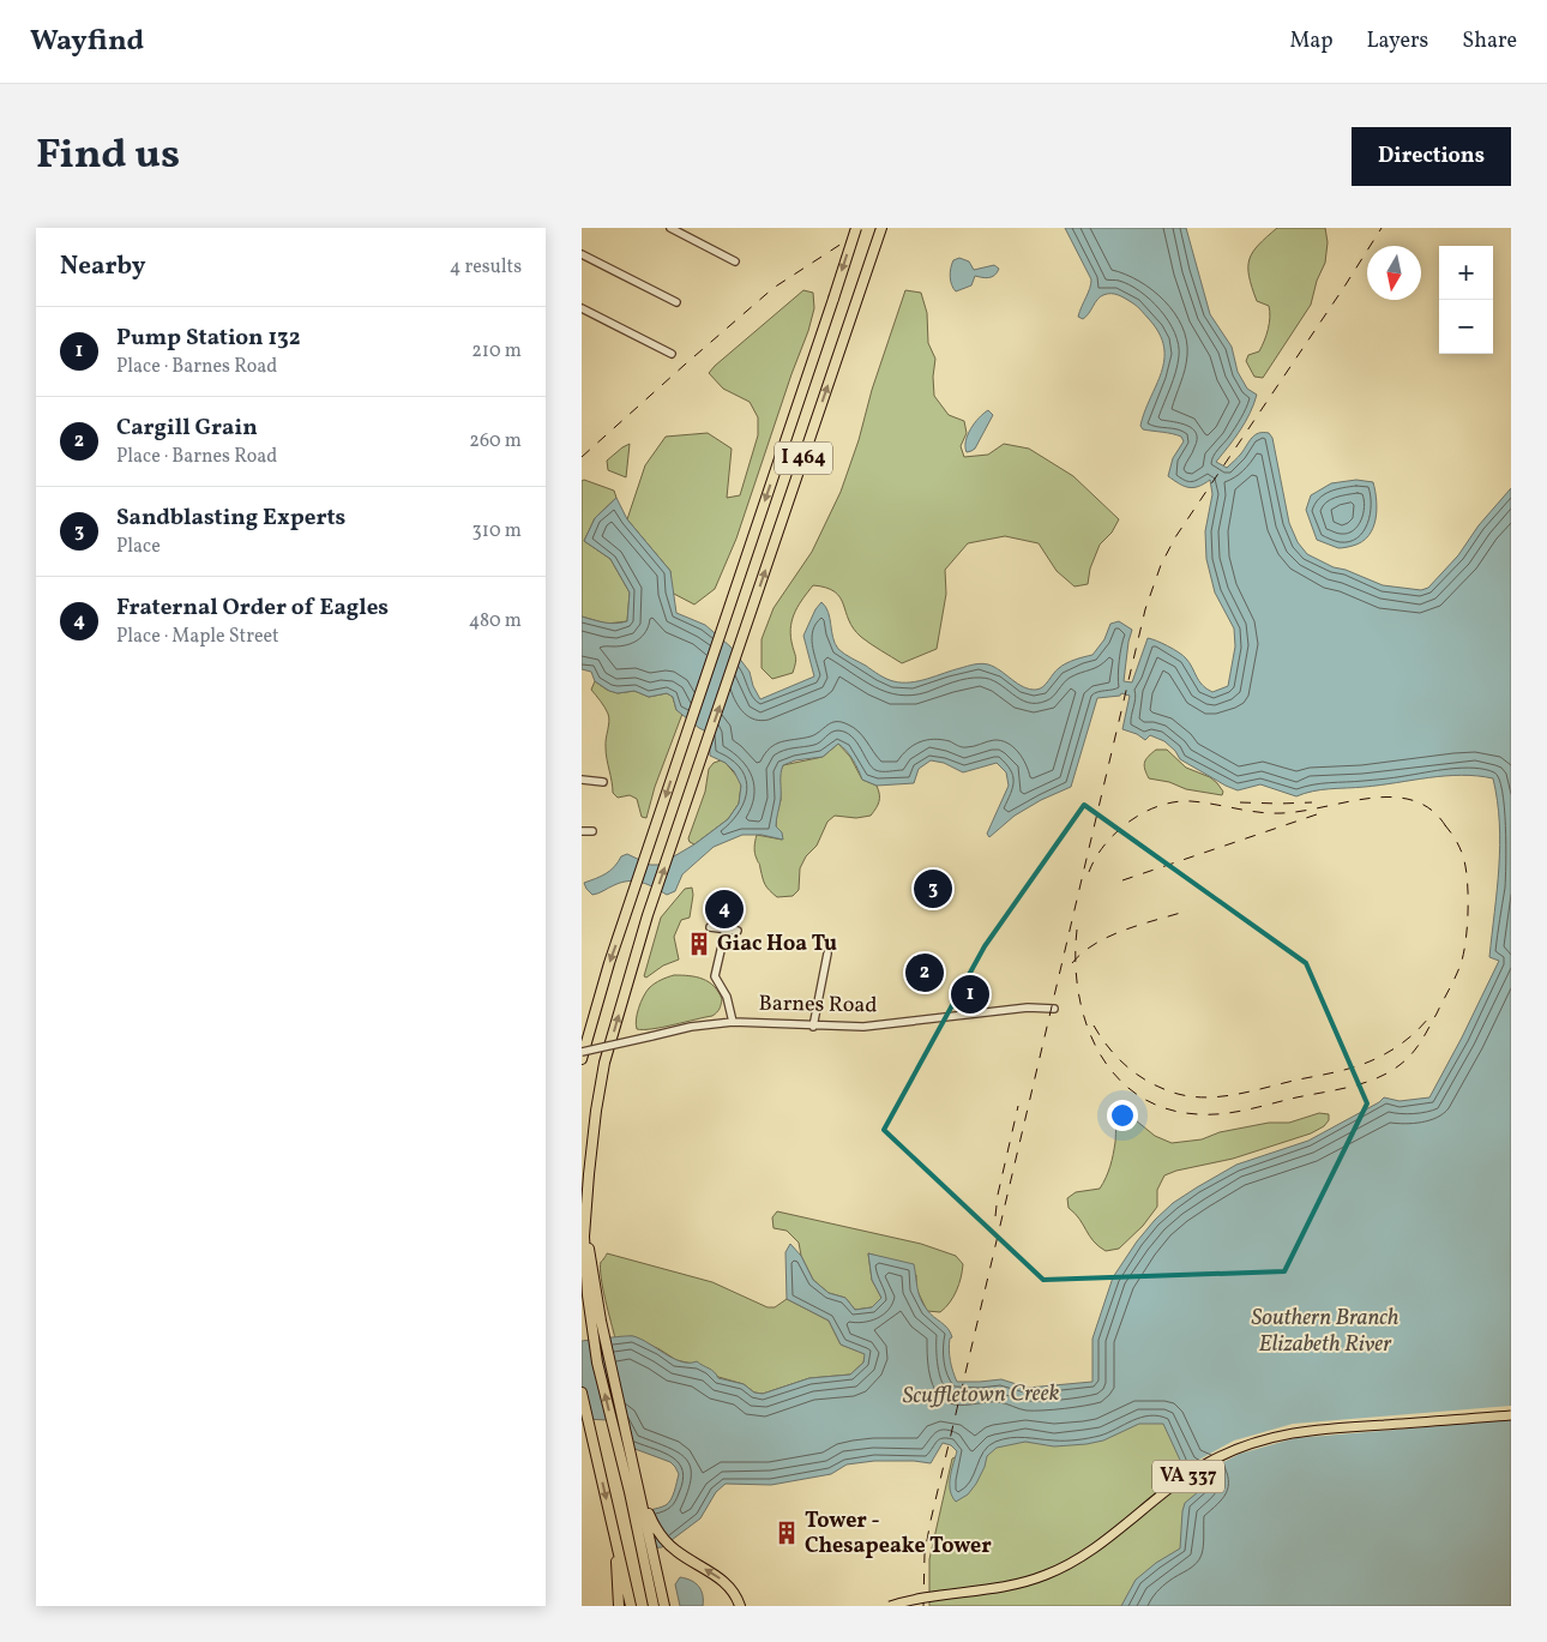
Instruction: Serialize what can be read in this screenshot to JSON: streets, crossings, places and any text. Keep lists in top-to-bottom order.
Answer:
{
  "streets": {
    "highway": ["I 464"],
    "main road": ["VA 337"],
    "street": ["Barnes Road"]
  },
  "water": ["Southern Branch Elizabeth River", "Scuffletown Creek"],
  "places": {
    "building": ["Giac Hoa Tu", "Tower - Chesapeake Tower"]
  },
  "north": "bottom",
  "page": {
    "header": "Wayfind",
    "nav": ["Map", "Layers", "Share"],
    "title": "Find us",
    "buttons": "Directions",
    "heading": ["Nearby", "4 results"],
    "map_buttons": ["+", "−"],
    "list": [
      {
        "mark": "1",
        "name": "Pump Station 132",
        "note": "Place · Barnes Road",
        "value": "210 m"
      },
      {
        "mark": "2",
        "name": "Cargill Grain",
        "note": "Place · Barnes Road",
        "value": "260 m"
      },
      {
        "mark": "3",
        "name": "Sandblasting Experts",
        "note": "Place",
        "value": "310 m"
      },
      {
        "mark": "4",
        "name": "Fraternal Order of Eagles",
        "note": "Place · Maple Street",
        "value": "480 m"
      }
    ],
    "pins": [
      "3",
      "4",
      "2",
      "1"
    ]
  }
}
